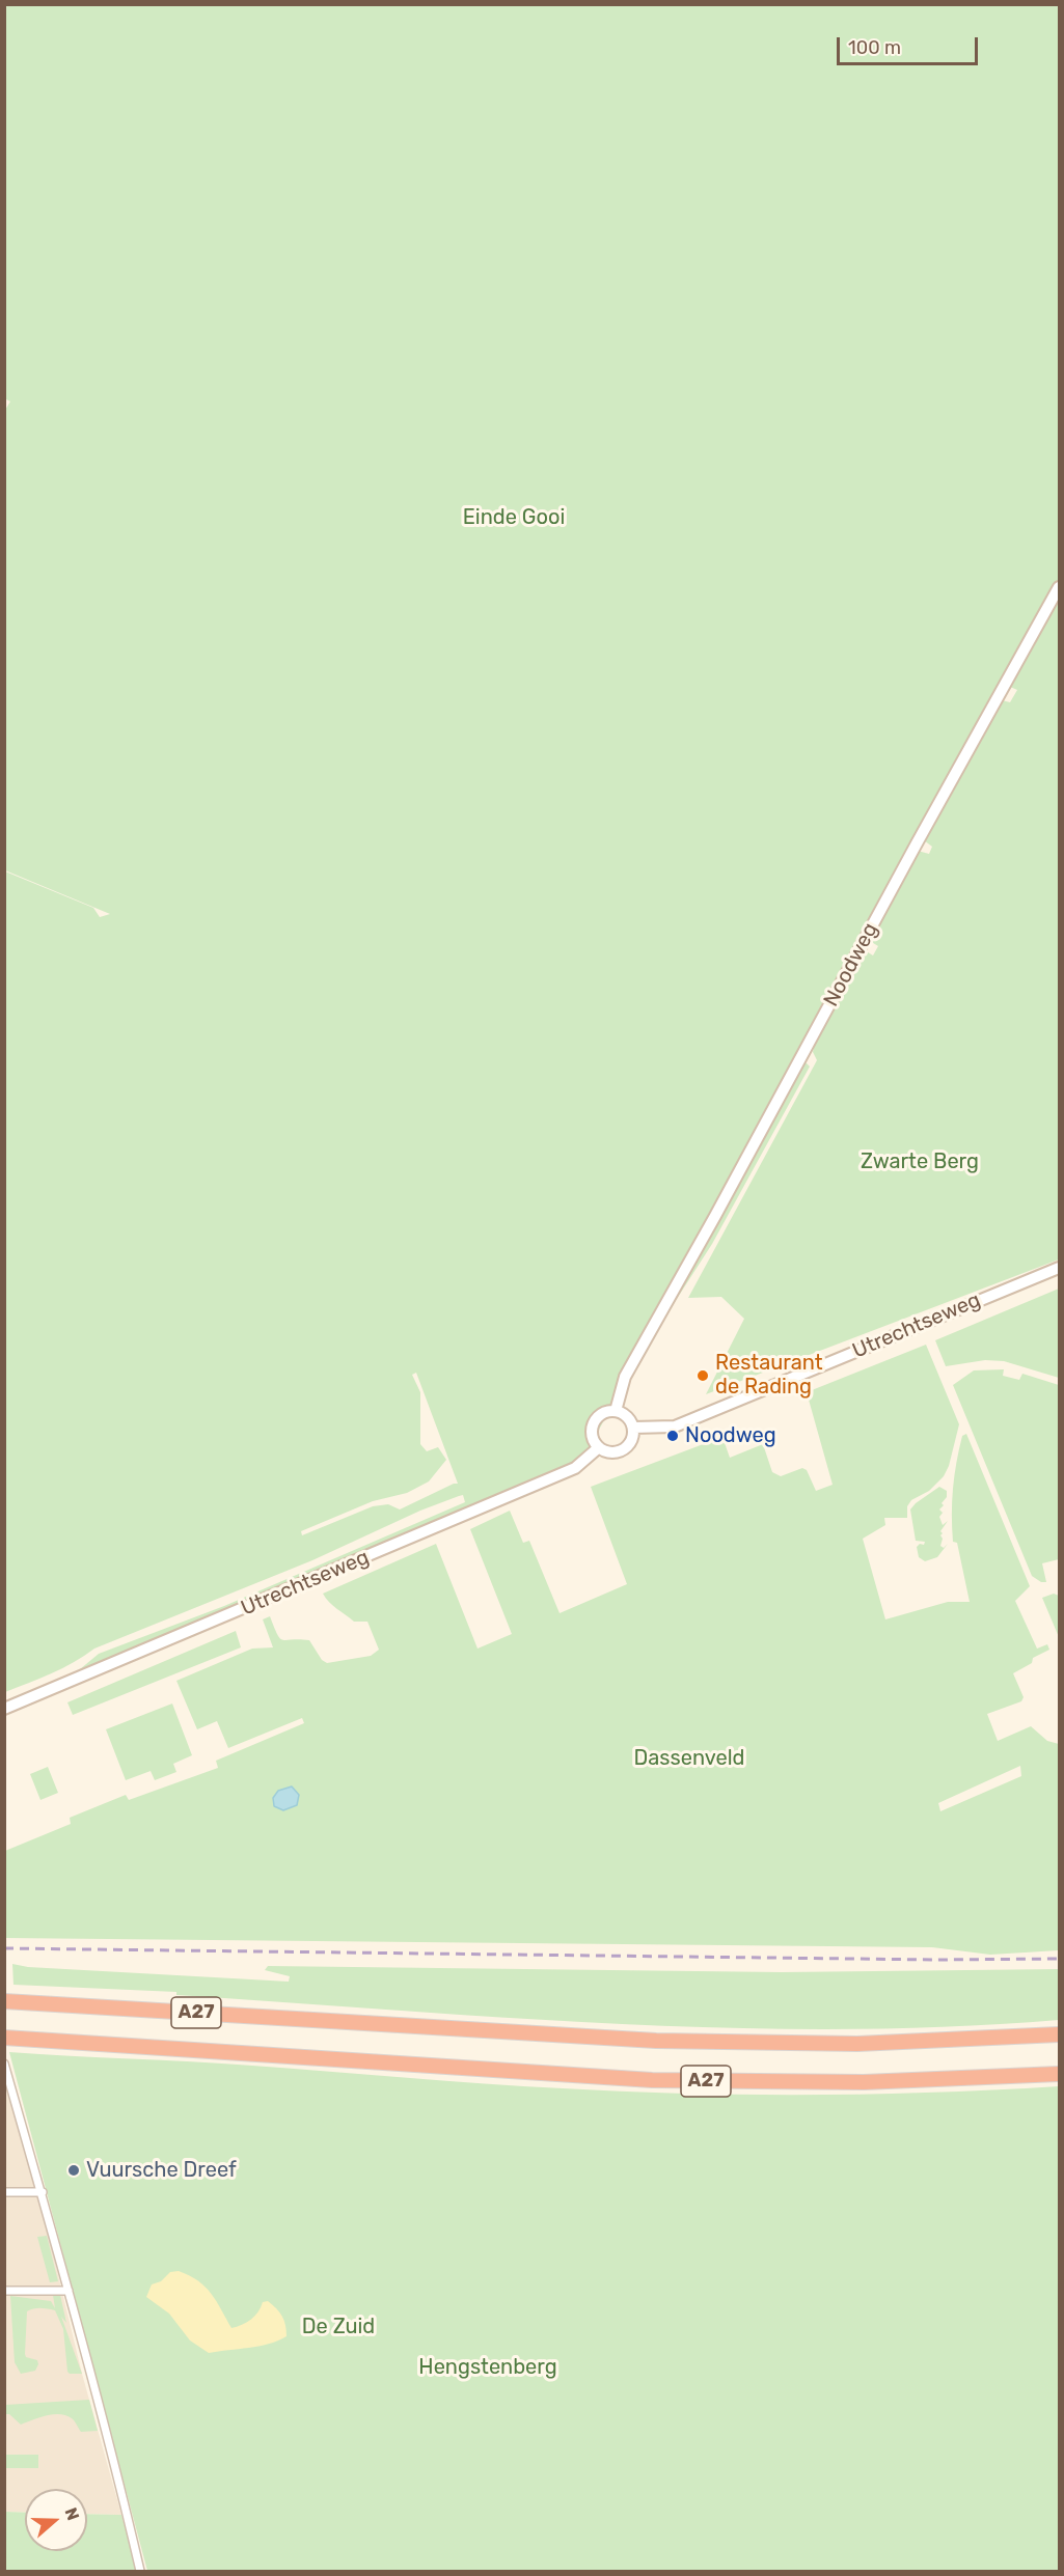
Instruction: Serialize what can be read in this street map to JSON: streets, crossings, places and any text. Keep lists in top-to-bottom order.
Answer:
{
  "streets": {
    "highway": ["A27"],
    "main road": ["Noodweg", "Utrechtseweg"]
  },
  "crossings": [
    ["Noodweg", "Utrechtseweg"]
  ],
  "parks": [
    "Einde Gooi",
    "Zwarte Berg",
    "Dassenveld",
    "De Zuid",
    "Hengstenberg"
  ],
  "places": ["Restaurant de Rading", "Noodweg", "Vuursche Dreef"],
  "scale_bar": "100 m",
  "north": "right"
}
